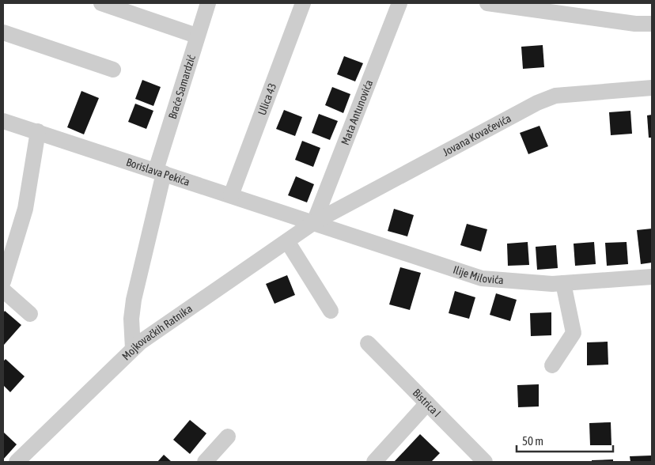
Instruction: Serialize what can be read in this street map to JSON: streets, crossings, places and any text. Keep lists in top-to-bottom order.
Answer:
{
  "streets": {
    "street": [
      "Braće Samardzić",
      "Ulica 43",
      "Mata Antunovića",
      "Jovana Kovačevića",
      "Borislava Pekića",
      "Ilije Milovića",
      "Mojkovačkih Ratnika",
      "Bistrica I"
    ]
  },
  "crossings": [
    ["Braće Samardzić", "Borislava Pekića"],
    ["Braće Samardzić", "Mojkovačkih Ratnika"],
    ["Ulica 43", "Borislava Pekića"],
    ["Mata Antunovića", "Jovana Kovačevića"],
    ["Mata Antunovića", "Borislava Pekića"],
    ["Mata Antunovića", "Ilije Milovića"],
    ["Mata Antunovića", "Mojkovačkih Ratnika"],
    ["Jovana Kovačevića", "Borislava Pekića"],
    ["Jovana Kovačevića", "Ilije Milovića"],
    ["Jovana Kovačevića", "Mojkovačkih Ratnika"],
    ["Borislava Pekića", "Ilije Milovića"],
    ["Borislava Pekića", "Mojkovačkih Ratnika"],
    ["Ilije Milovića", "Mojkovačkih Ratnika"]
  ],
  "scale_bar": "50 m"
}
